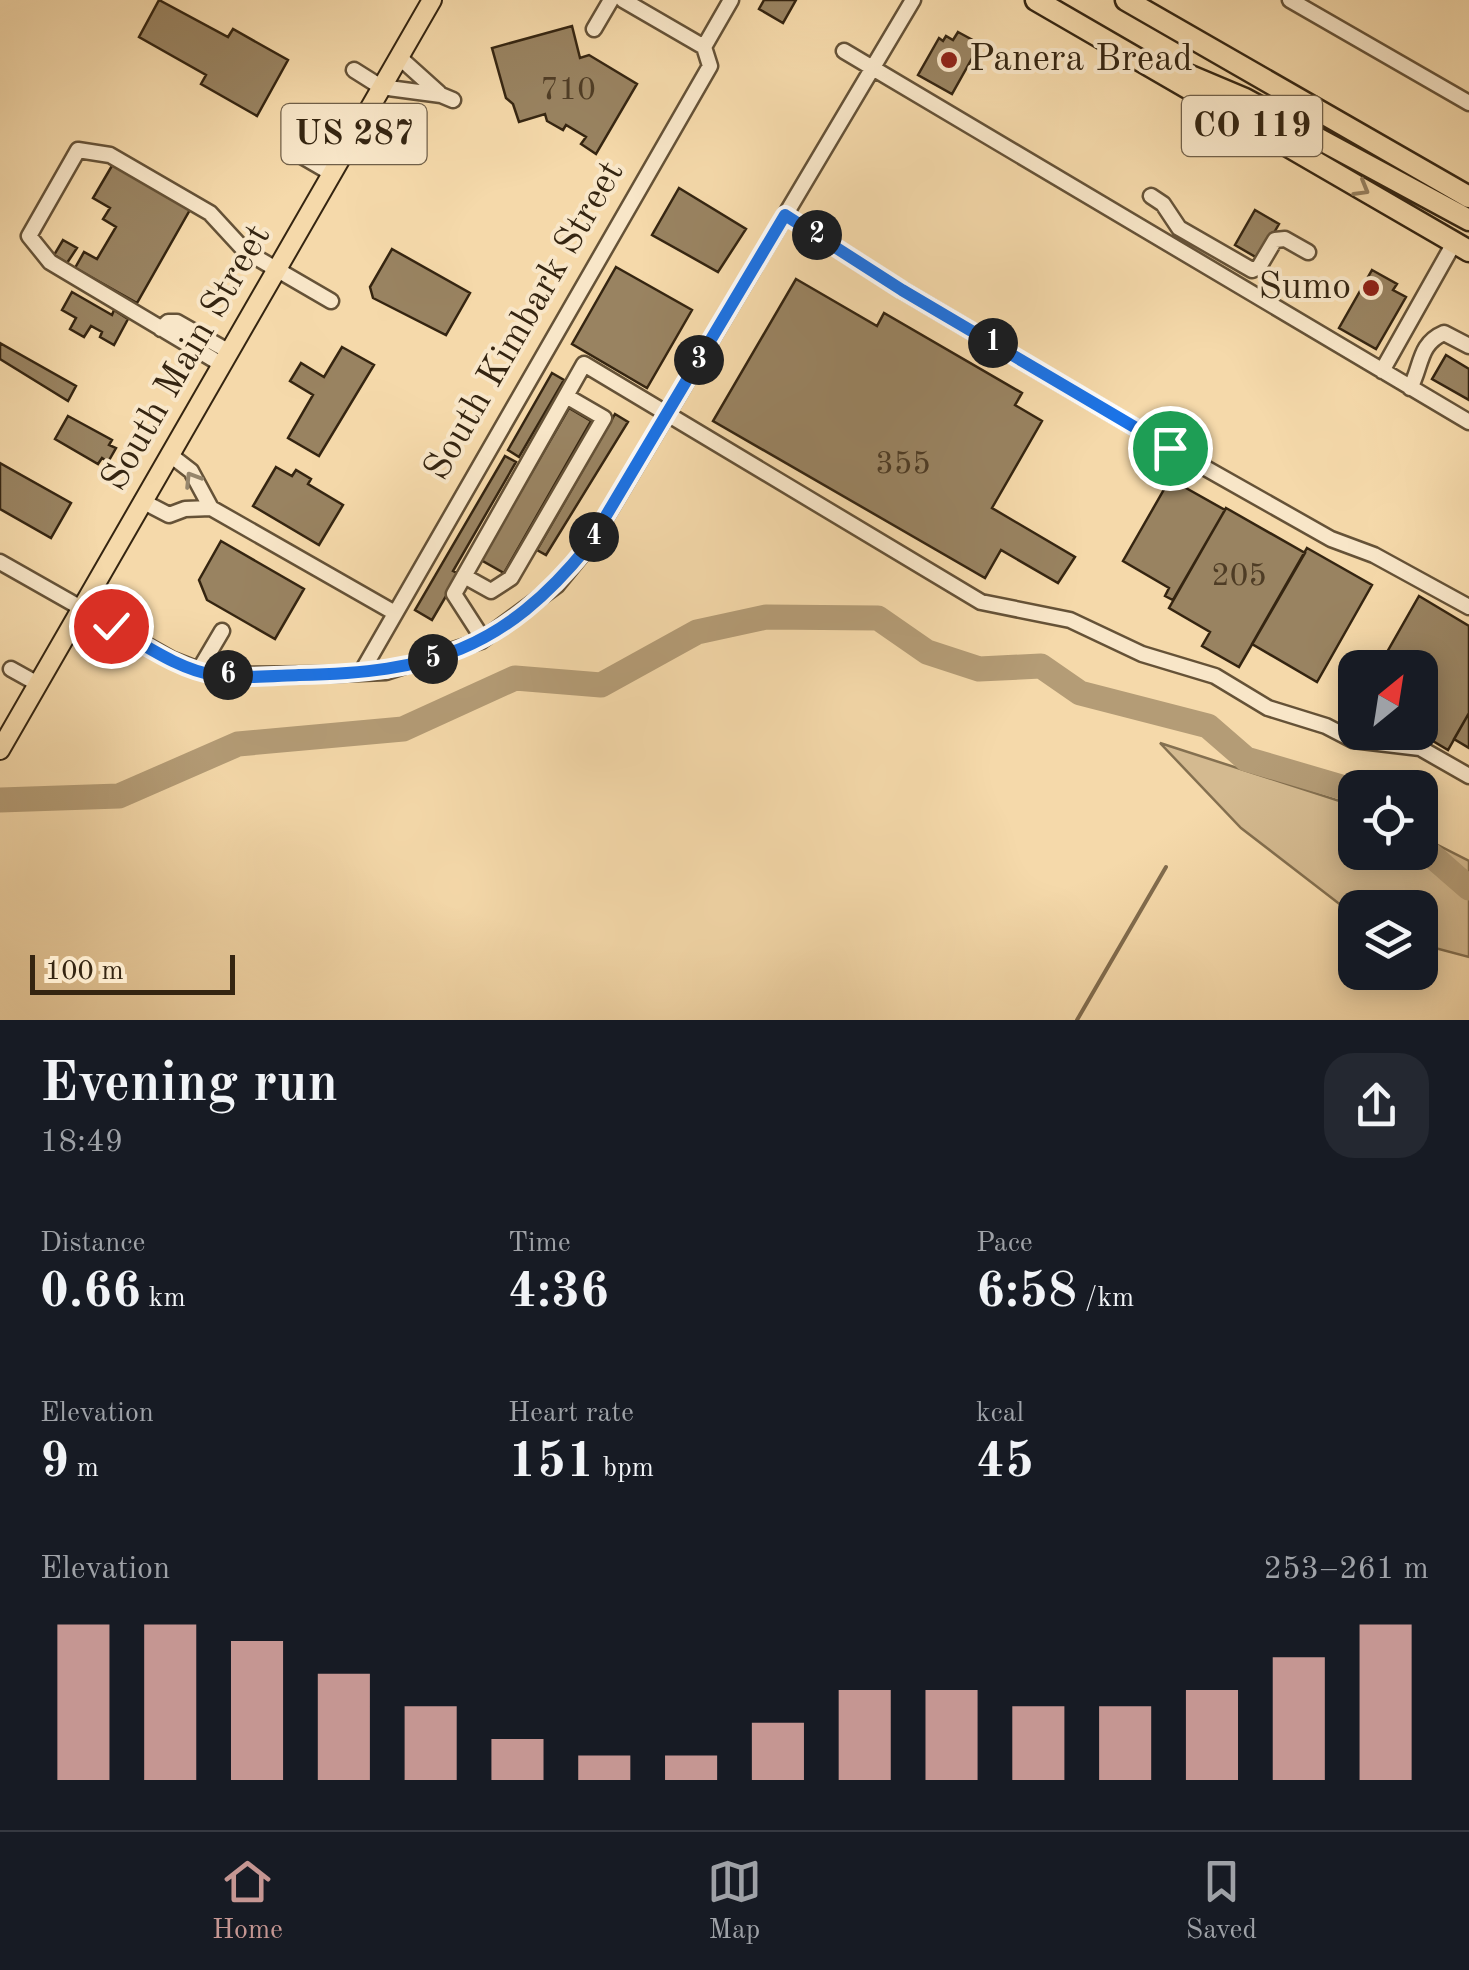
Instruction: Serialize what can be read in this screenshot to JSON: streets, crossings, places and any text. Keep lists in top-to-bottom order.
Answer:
{
  "streets": {
    "highway": ["CO 119"],
    "main road": ["US 287", "South Main Street"],
    "street": ["South Kimbark Street"]
  },
  "places": ["Panera Bread", "Sumo"],
  "house_numbers": ["710", "355", "205"],
  "scale_bar": "100 m",
  "north": "top right",
  "page": {
    "pins": [
      "2",
      "1",
      "3",
      "4",
      "5",
      "6"
    ],
    "scale": "100 m",
    "heading": ["Evening run", "18:49"],
    "stats": [
      ["Distance", "0.66 km"],
      ["Time", "4:36"],
      ["Pace", "6:58 /km"],
      ["Elevation", "9 m"],
      ["Heart rate", "151 bpm"],
      ["kcal", "45"]
    ],
    "chart": ["Elevation", "253–261 m"],
    "tabs": ["Home", "Map", "Saved"]
  }
}
